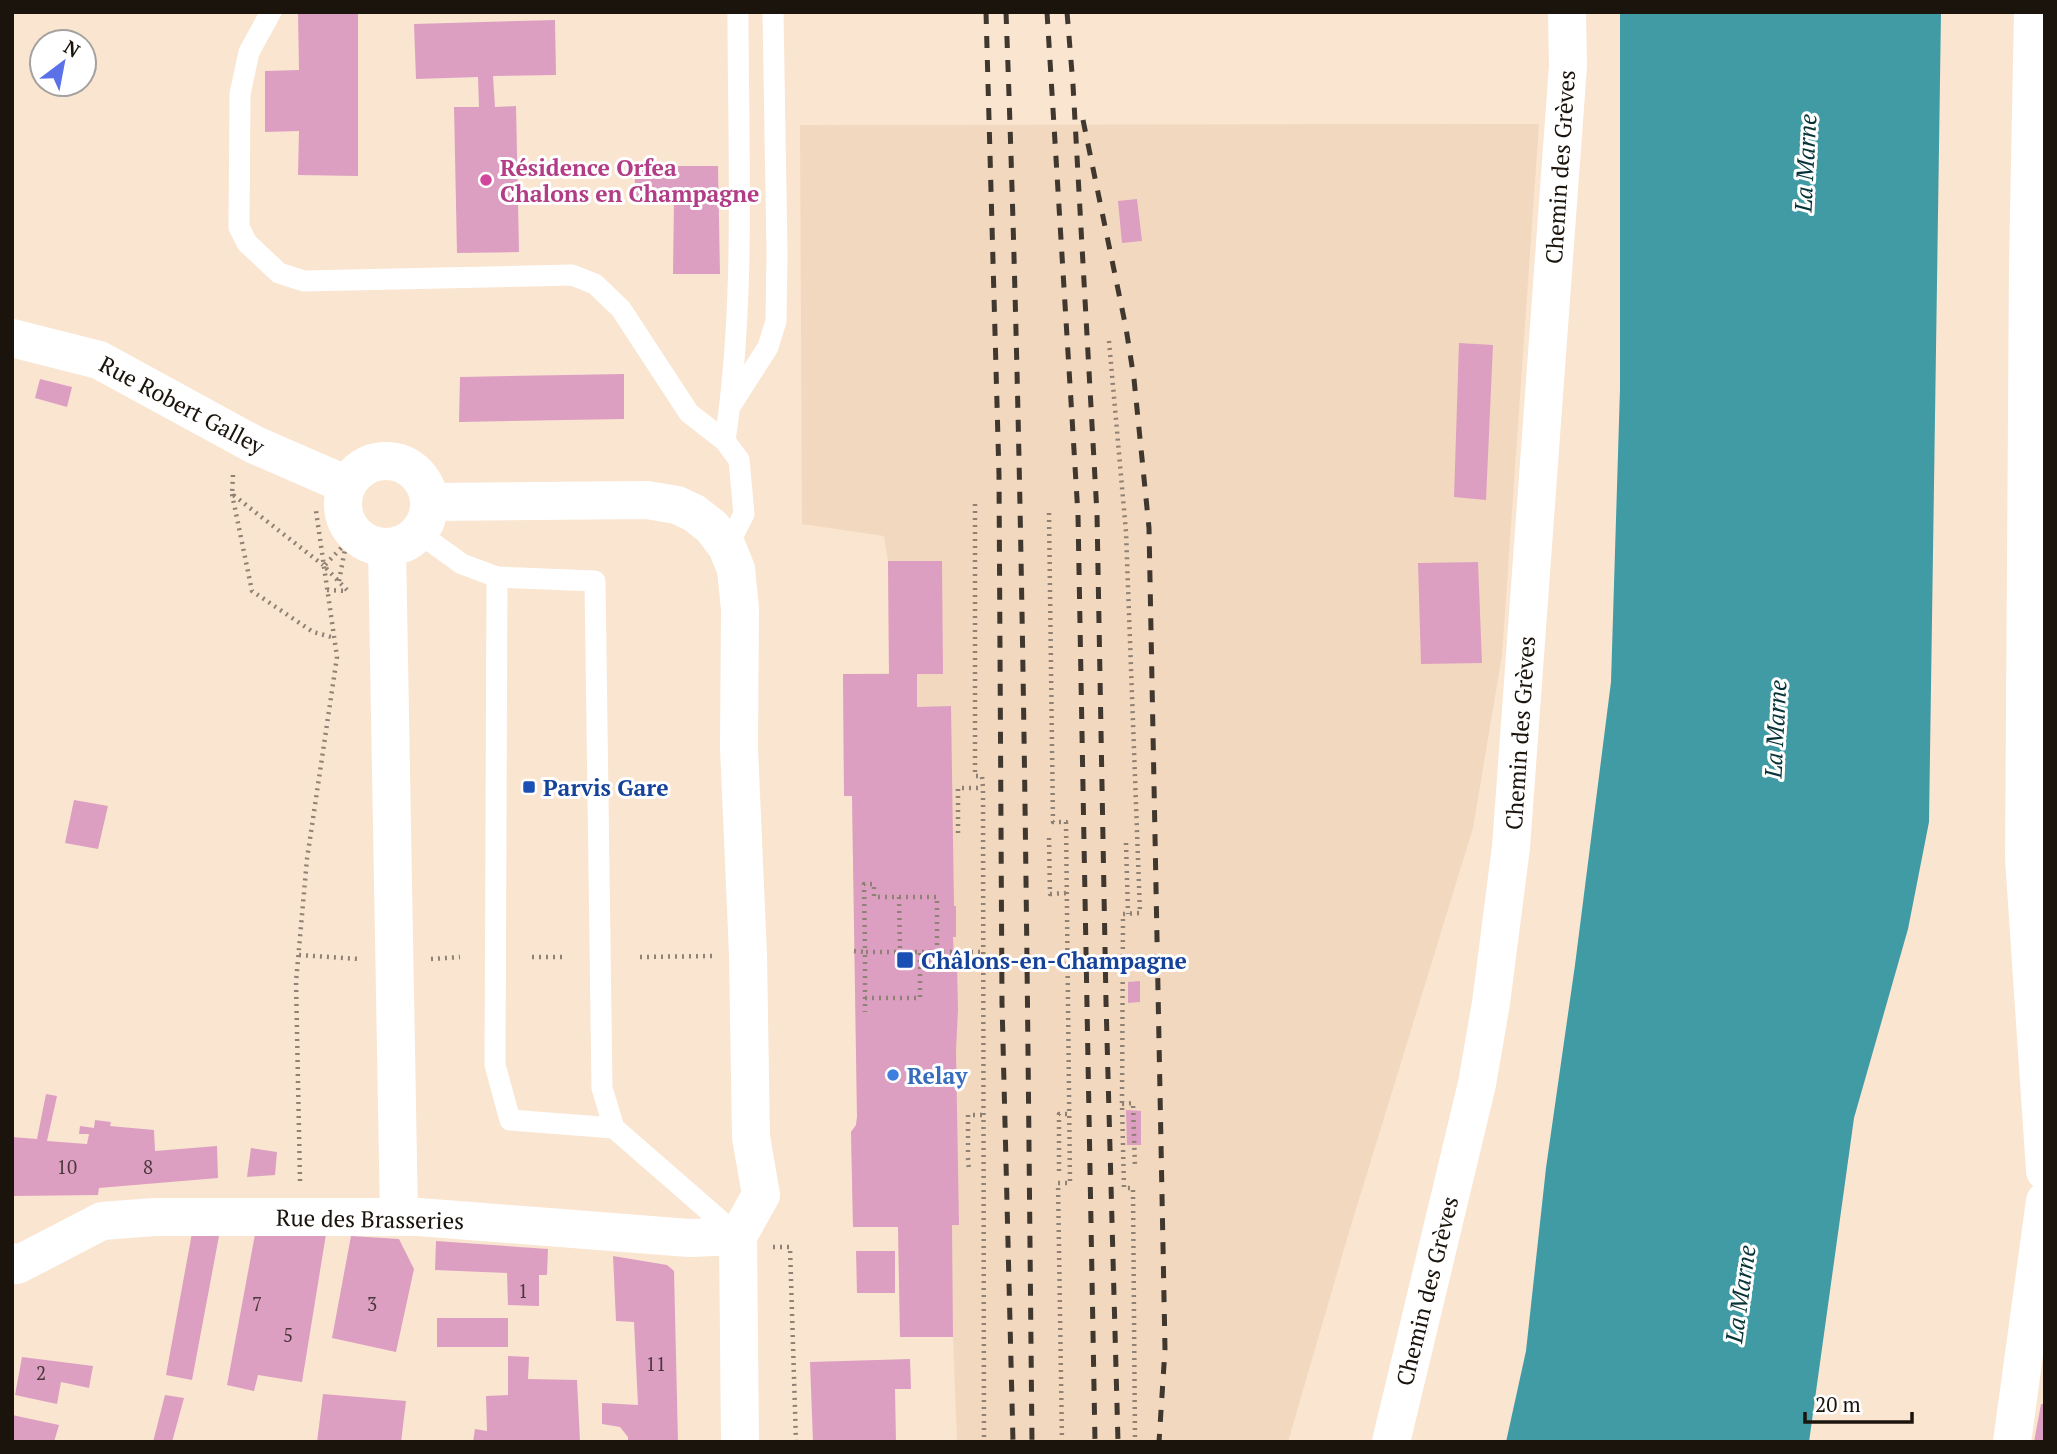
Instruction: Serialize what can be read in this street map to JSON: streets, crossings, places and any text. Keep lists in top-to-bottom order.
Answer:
{
  "streets": {
    "street": ["Chemin des Grèves", "Rue Robert Galley", "Rue des Brasseries"]
  },
  "water": ["La Marne"],
  "places": {
    "other": ["Résidence Orfea Chalons en Champagne", "Relay"],
    "transit": ["Parvis Gare", "Châlons-en-Champagne"]
  },
  "house_numbers": [
    "10",
    "8",
    "1",
    "7",
    "3",
    "5",
    "11",
    "2"
  ],
  "scale_bar": "20 m",
  "north": "top right"
}
